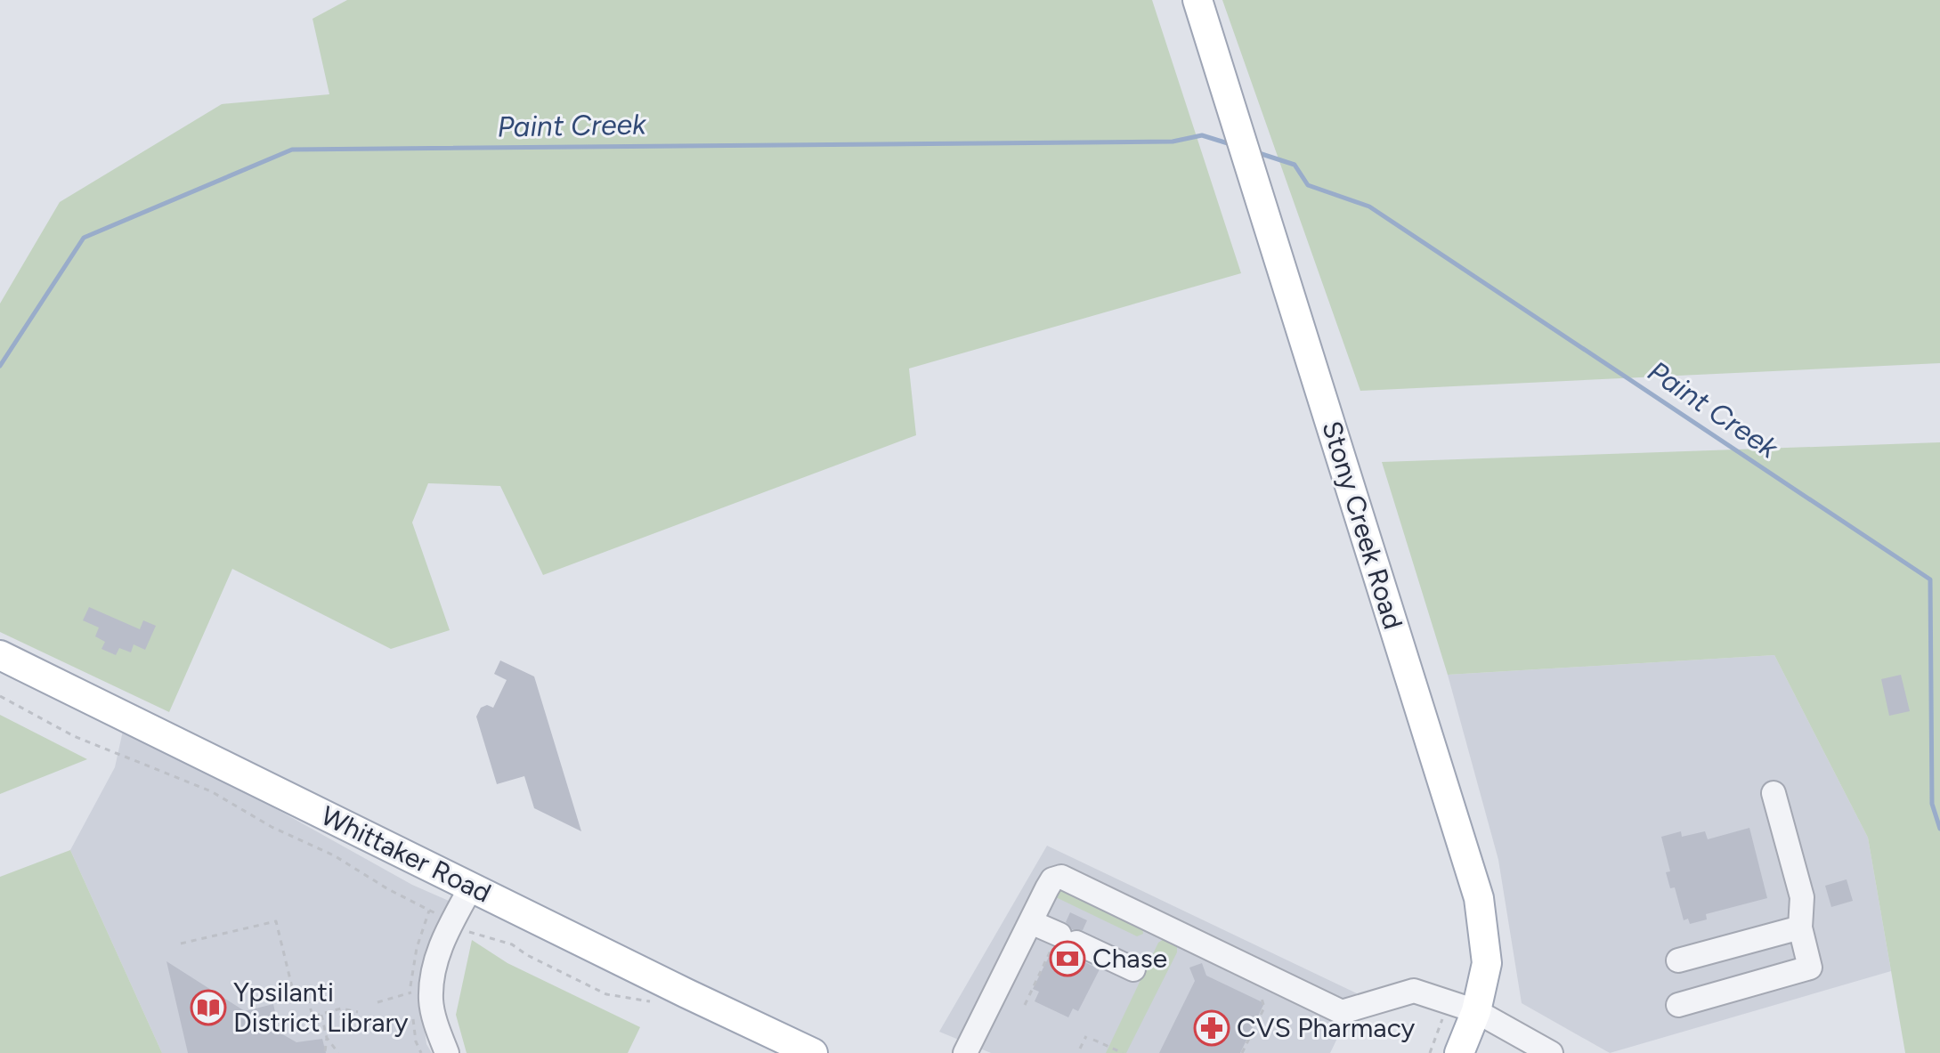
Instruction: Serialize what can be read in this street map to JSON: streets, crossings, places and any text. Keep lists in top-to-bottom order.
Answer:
{
  "streets": {
    "main road": ["Stony Creek Road", "Whittaker Road"]
  },
  "water": ["Paint Creek"],
  "places": {
    "bank": ["Chase"],
    "library": ["Ypsilanti District Library"],
    "pharmacy": ["CVS Pharmacy"]
  }
}
